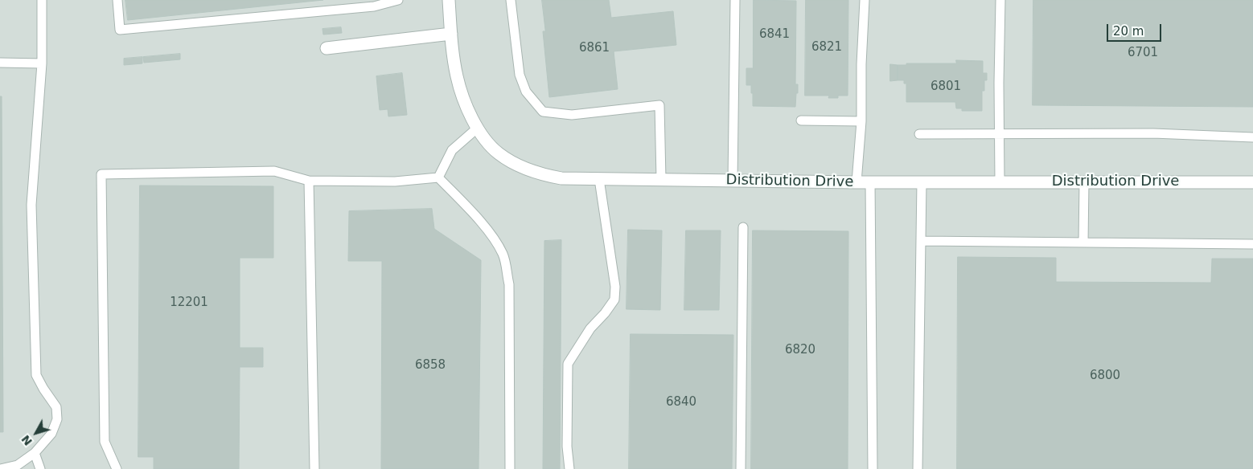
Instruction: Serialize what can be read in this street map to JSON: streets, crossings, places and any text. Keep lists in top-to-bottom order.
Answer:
{
  "streets": {
    "street": ["Distribution Drive"]
  },
  "house_numbers": [
    "6841",
    "6821",
    "6861",
    "6701",
    "6801",
    "12201",
    "6820",
    "6858",
    "6800",
    "6840"
  ],
  "scale_bar": "20 m",
  "north": "bottom left"
}
